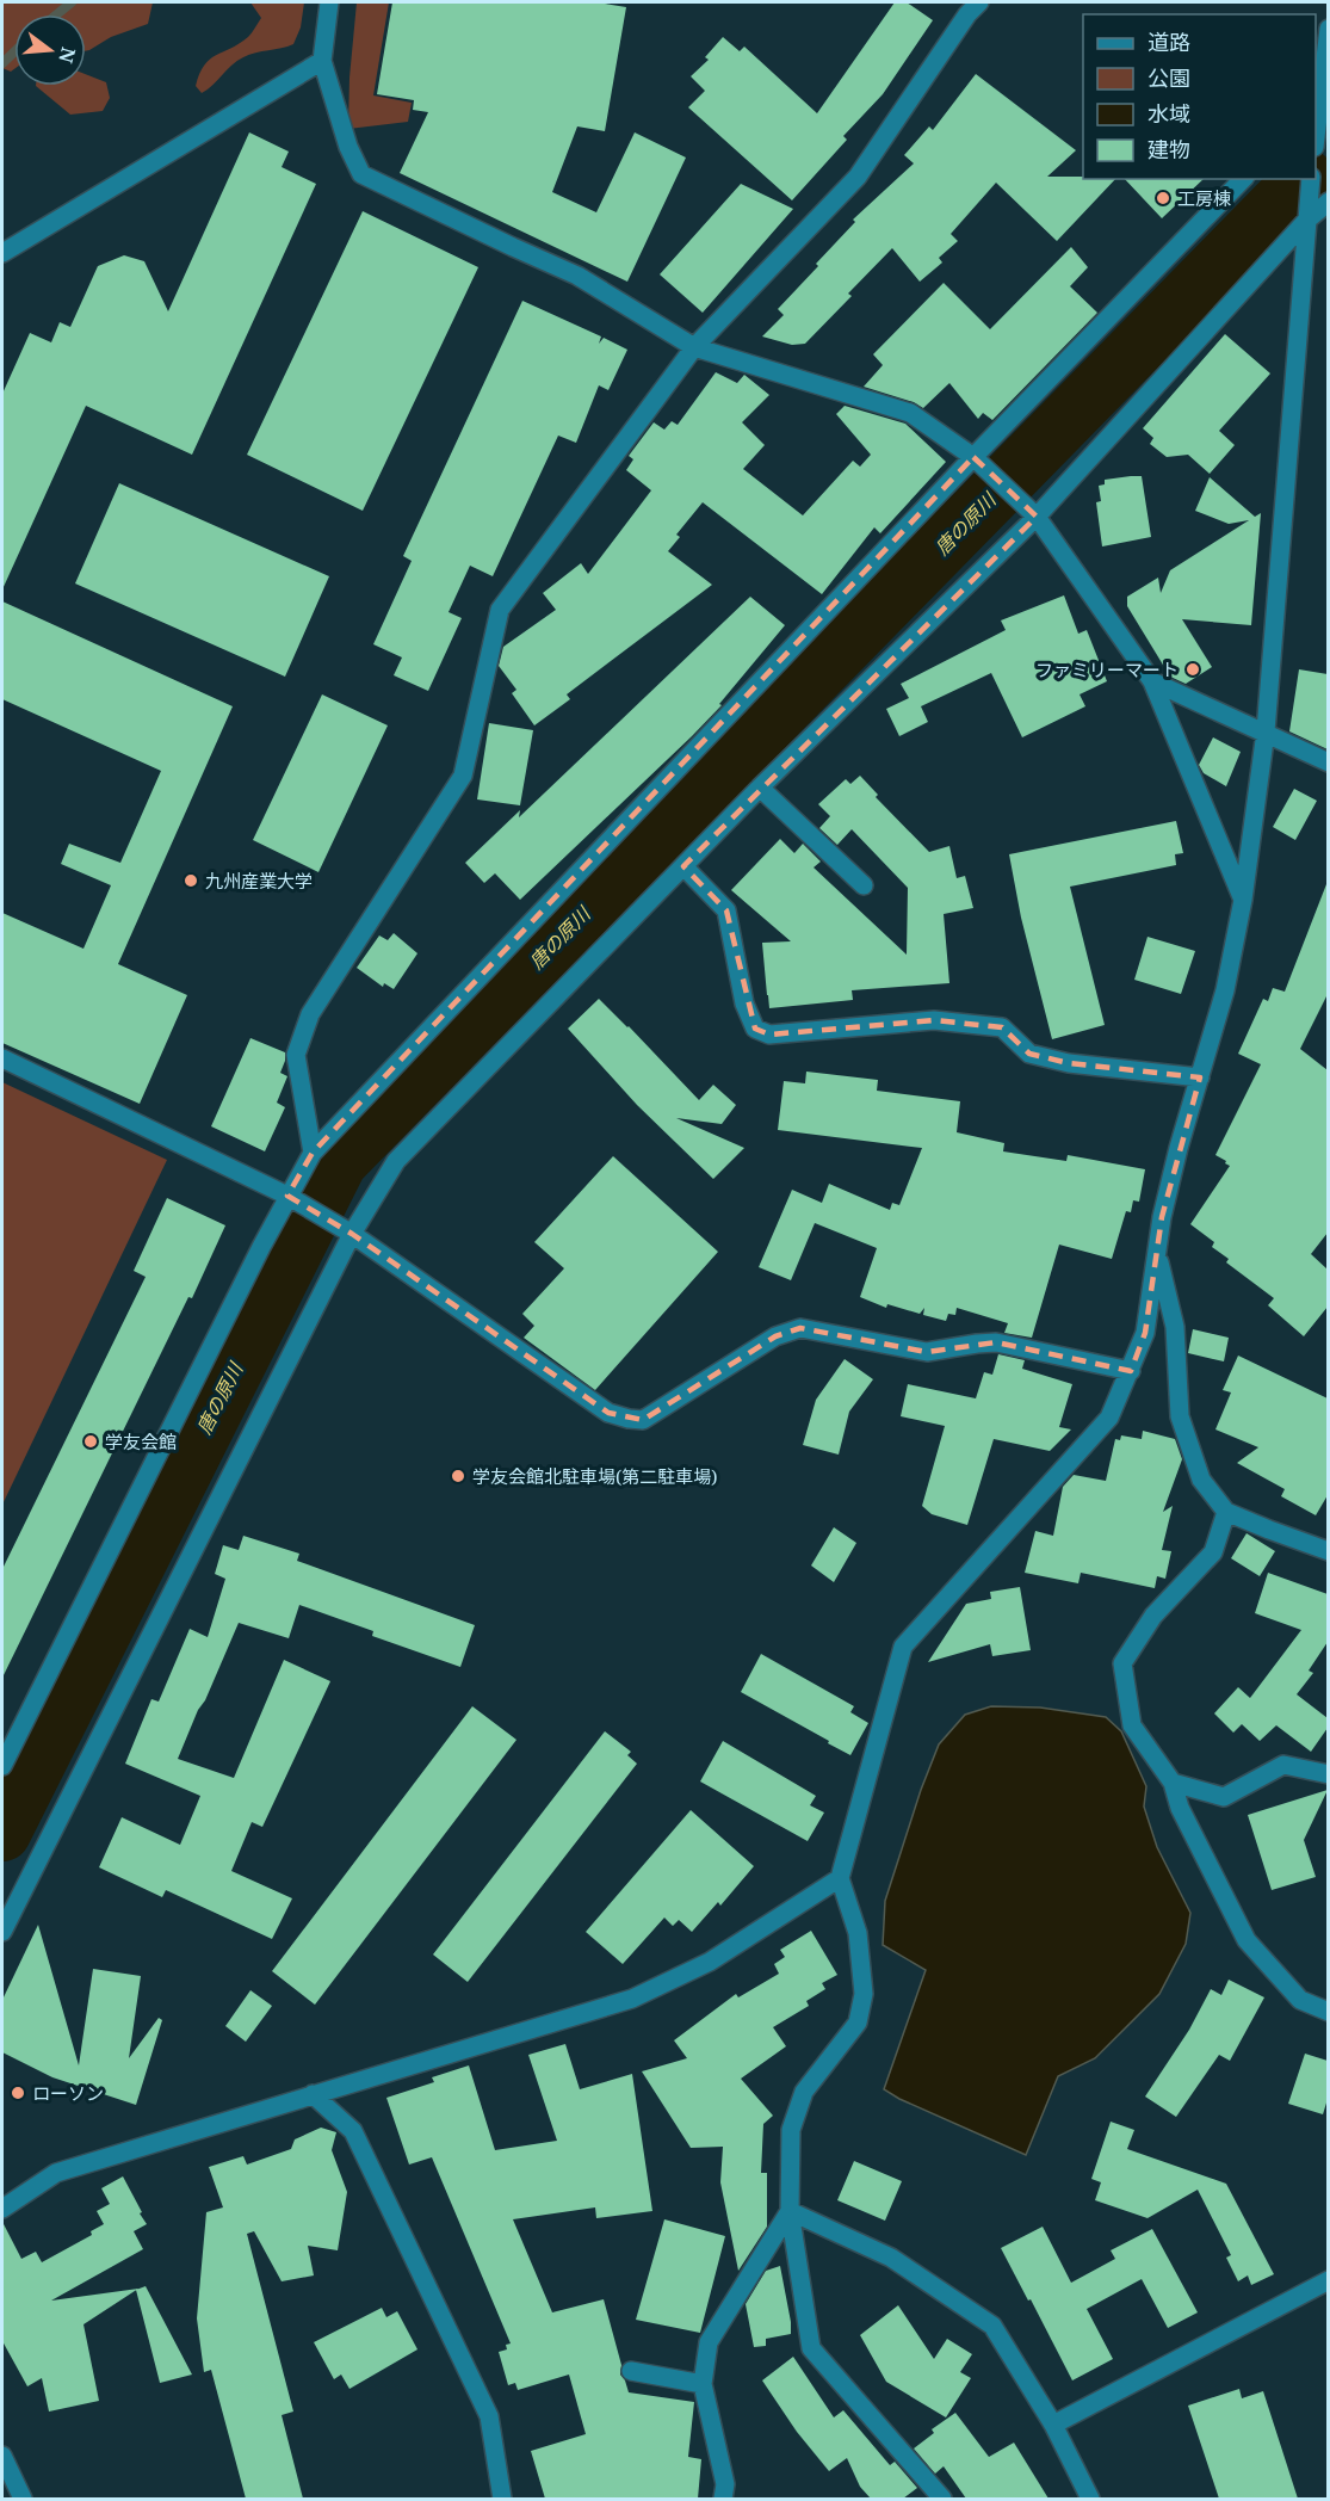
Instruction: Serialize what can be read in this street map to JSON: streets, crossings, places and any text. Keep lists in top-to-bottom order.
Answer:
{
  "water": ["唐の原川"],
  "places": [
    "工房棟",
    "ファミリーマート",
    "九州産業大学",
    "学友会館",
    "学友会館北駐車場(第二駐車場)",
    "ローソン"
  ],
  "legend": [
    "道路",
    "公園",
    "水域",
    "建物"
  ],
  "north": "right"
}
